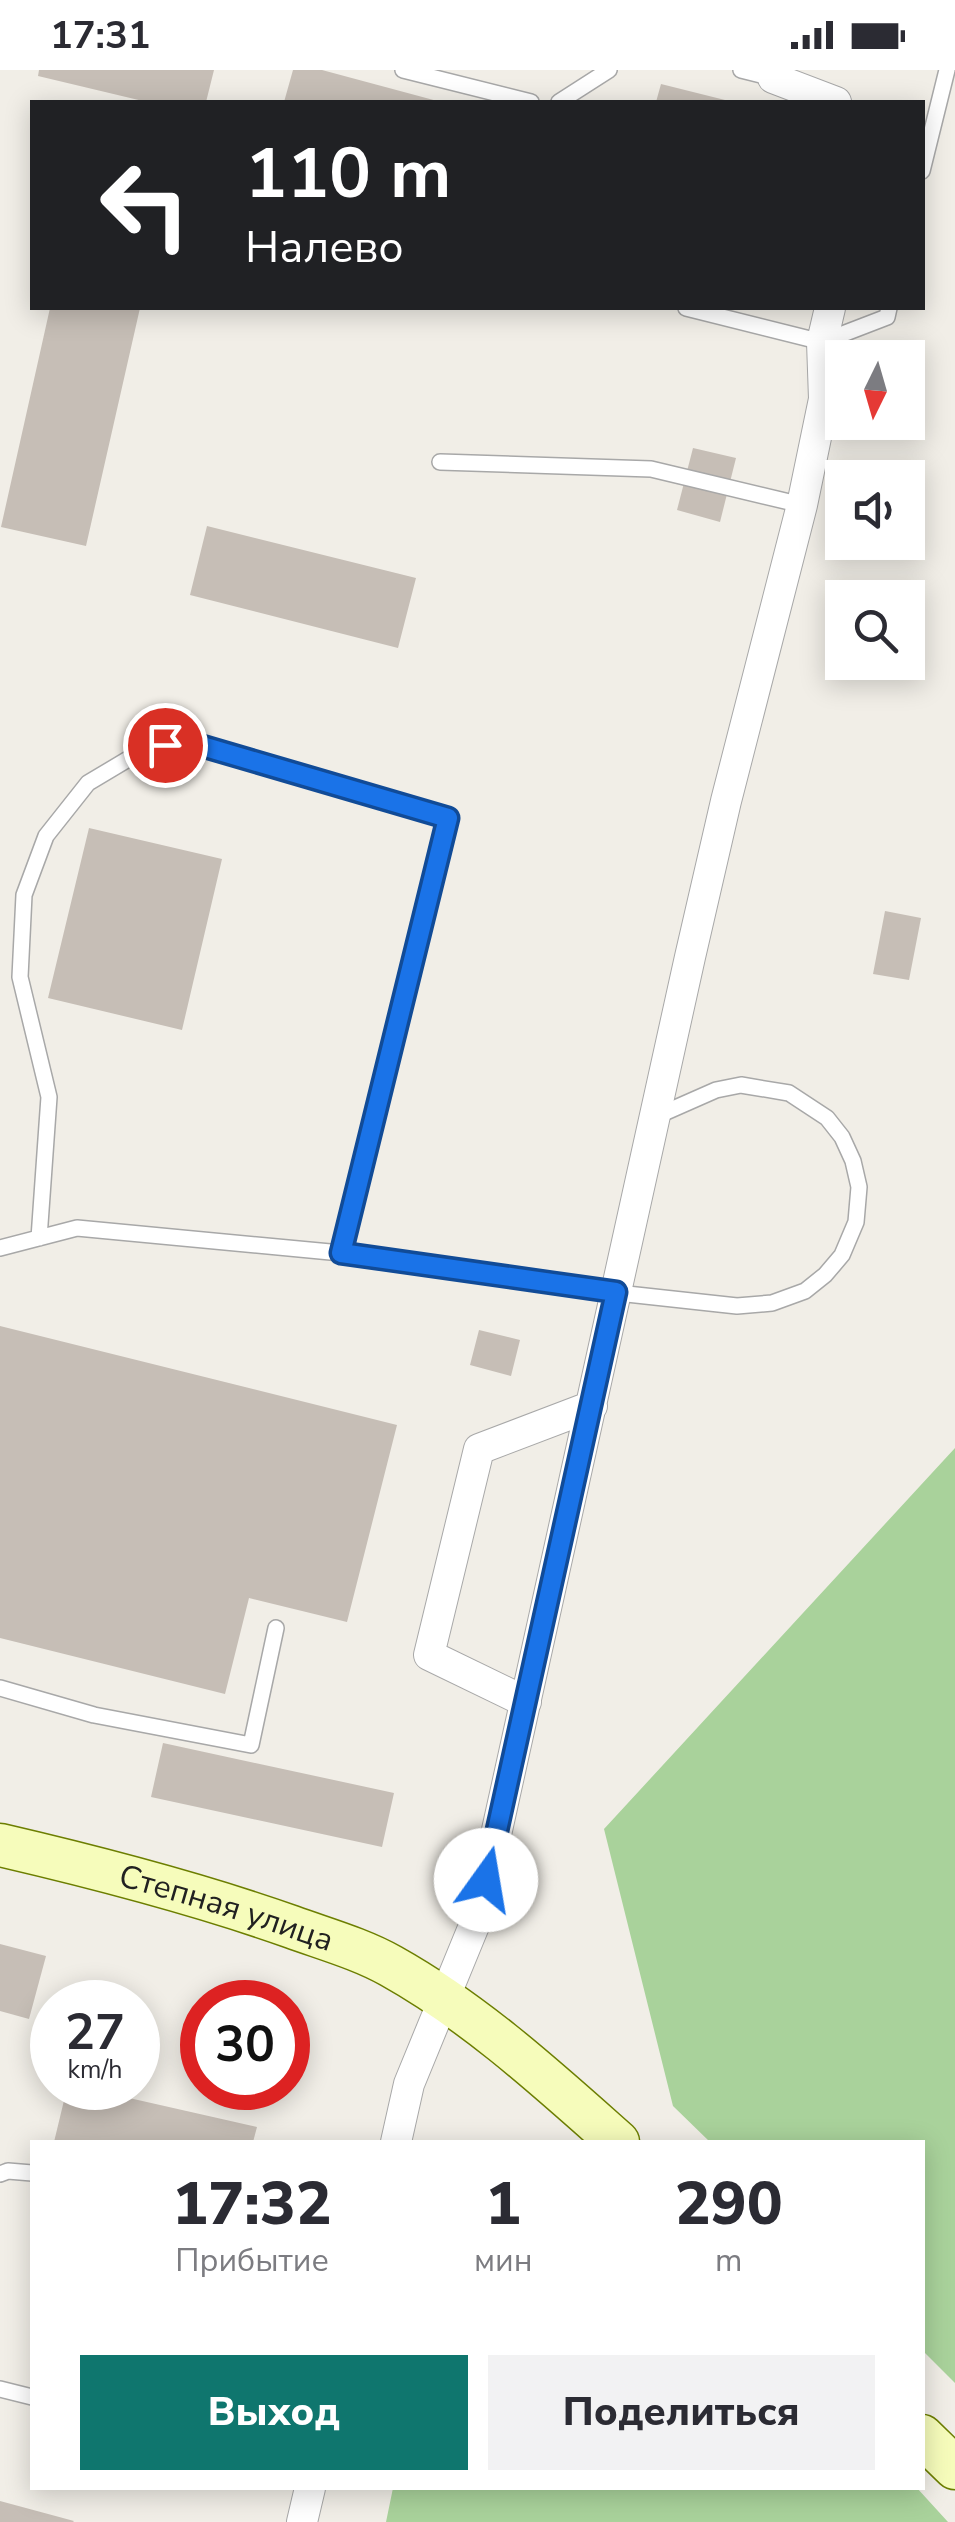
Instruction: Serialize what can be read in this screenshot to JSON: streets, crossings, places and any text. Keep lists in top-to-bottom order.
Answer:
{
  "streets": {
    "street": ["Степная улица"]
  },
  "north": "bottom",
  "page": {
    "status": "17:31",
    "turn": ["110 m", "Налево"],
    "speed": "27 km/h",
    "limit": "30",
    "eta": [
      "17:32",
      "Прибытие",
      "1",
      "мин",
      "290",
      "m"
    ],
    "buttons": ["Выход", "Поделиться"]
  }
}
